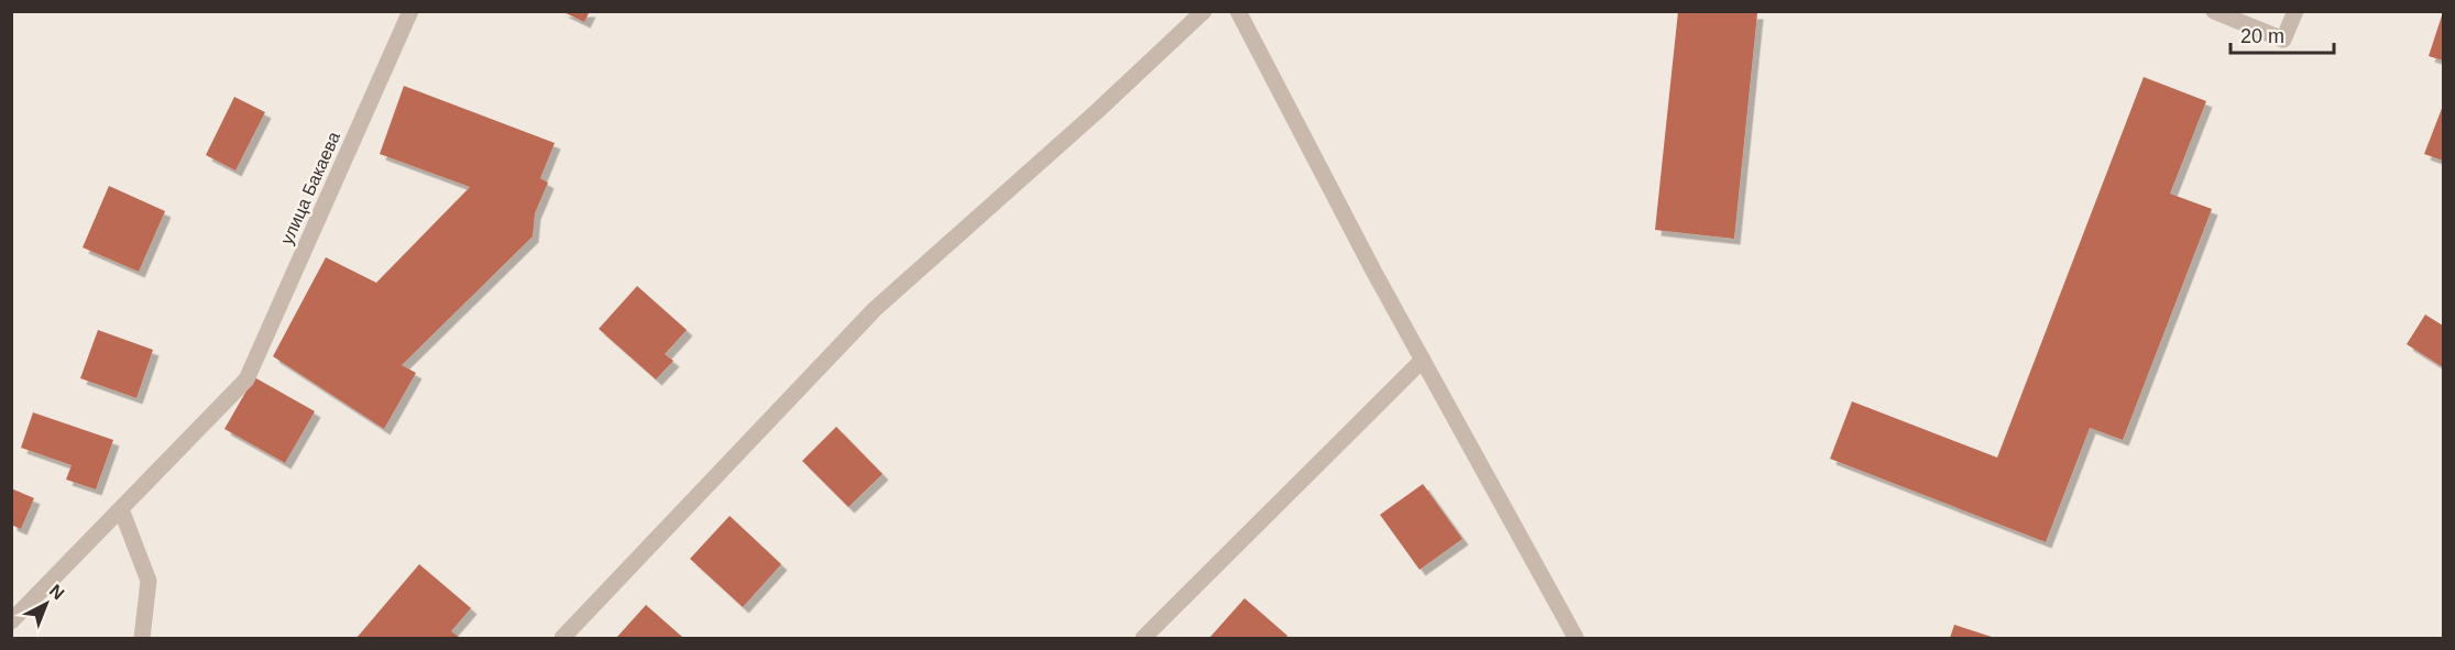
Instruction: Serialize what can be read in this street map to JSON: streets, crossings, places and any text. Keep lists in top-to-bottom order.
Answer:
{
  "streets": {
    "street": ["улица Бакаева"]
  },
  "scale_bar": "20 m",
  "north": "top right"
}
